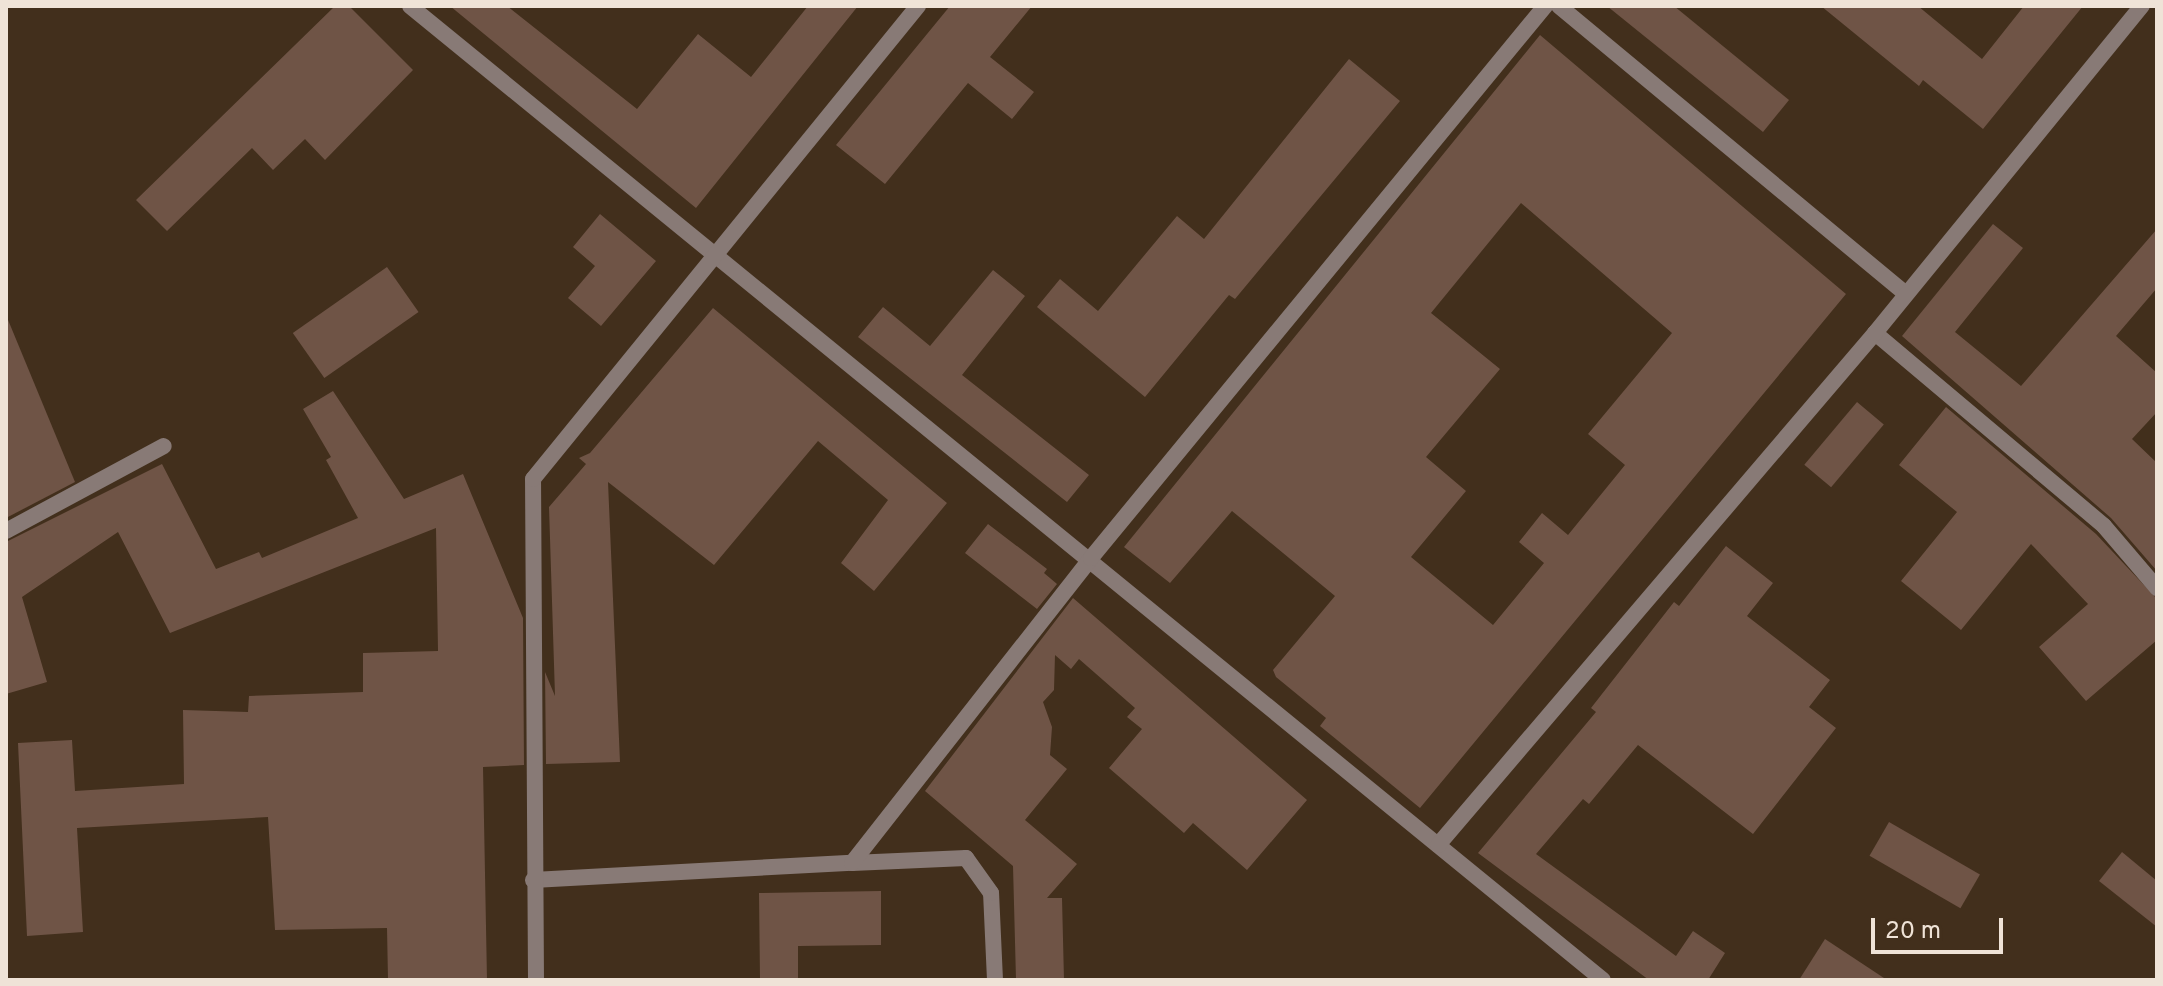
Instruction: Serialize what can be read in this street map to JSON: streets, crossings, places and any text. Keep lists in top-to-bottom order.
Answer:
{
  "scale_bar": "20 m"
}
